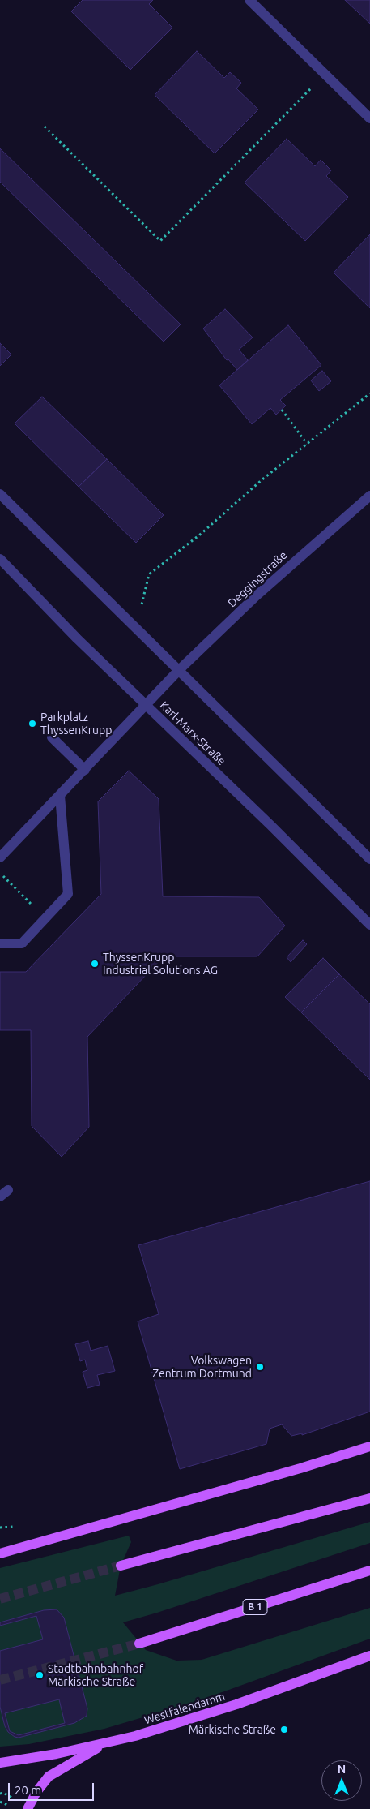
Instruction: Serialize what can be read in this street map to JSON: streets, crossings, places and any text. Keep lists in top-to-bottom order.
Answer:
{
  "streets": {
    "main road": ["B 1", "Westfalendamm"],
    "street": ["Deggingstraße", "Karl-Marx-Straße"]
  },
  "crossings": [
    ["Deggingstraße", "Karl-Marx-Straße"]
  ],
  "places": [
    "Parkplatz ThyssenKrupp",
    "ThyssenKrupp Industrial Solutions AG",
    "Volkswagen Zentrum Dortmund",
    "Stadtbahnbahnhof Märkische Straße",
    "Märkische Straße"
  ],
  "scale_bar": "20 m",
  "north": "top"
}
